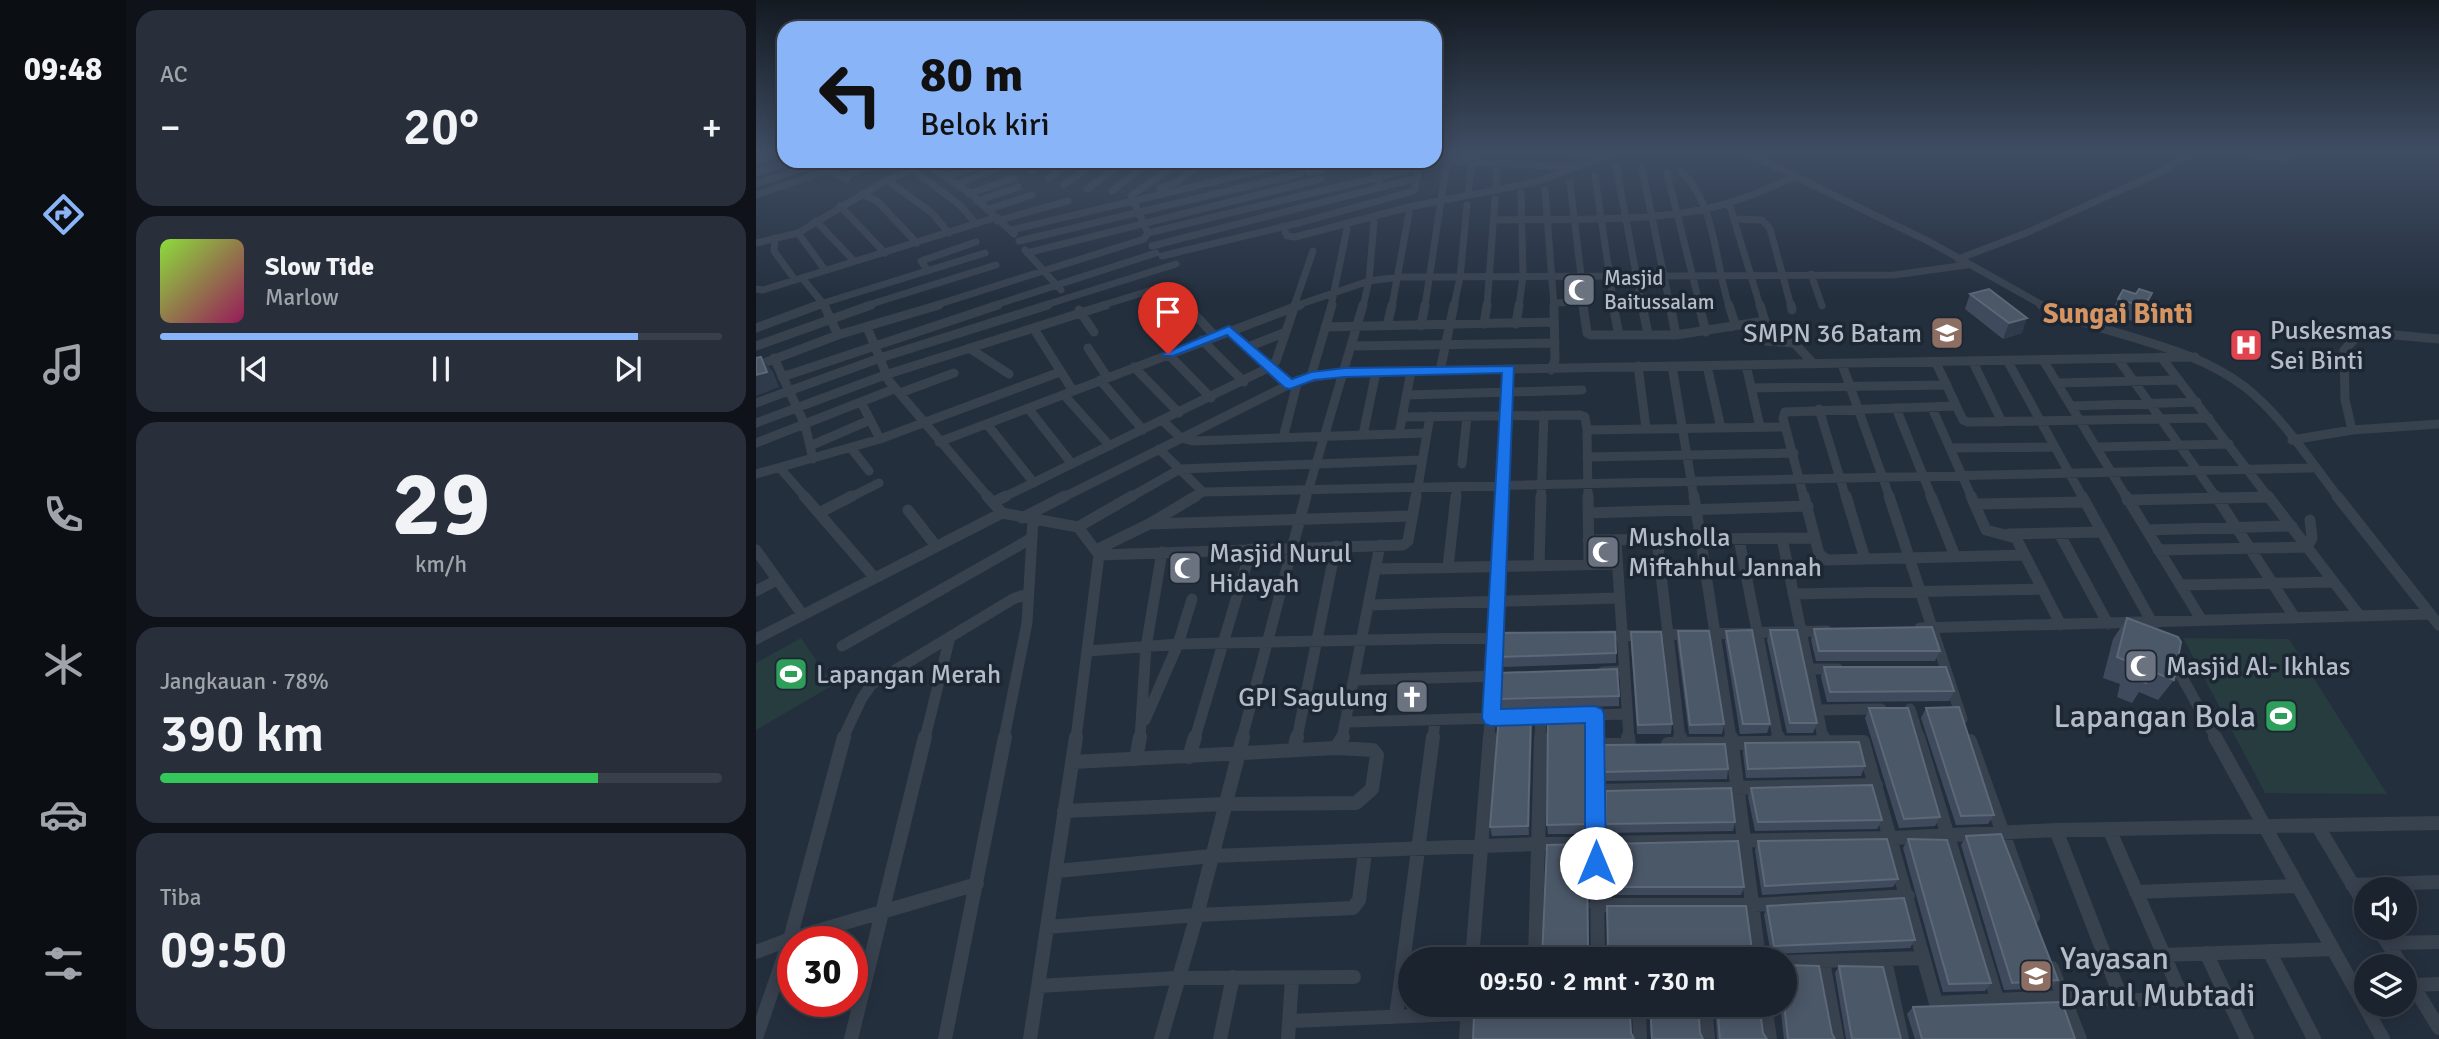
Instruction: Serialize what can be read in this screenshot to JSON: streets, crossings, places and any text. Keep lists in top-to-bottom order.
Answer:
{
  "districts": ["Sungai Binti"],
  "places": {
    "mosque": [
      "Masjid Baitussalam",
      "Musholla Miftahhul Jannah",
      "Masjid Nurul Hidayah",
      "Masjid Al- Ikhlas"
    ],
    "school or university": ["SMPN 36 Batam", "Yayasan Darul Mubtadi"],
    "hospital": ["Puskesmas Sei Binti"],
    "sports": ["Lapangan Merah", "Lapangan Bola"],
    "church": ["GPI Sagulung"]
  },
  "page": {
    "tabs": "09:48",
    "tile": [
      "AC",
      ["29", "km/h"],
      ["Jangkauan · 78%", "390 km"],
      ["Tiba", "09:50"]
    ],
    "turn": ["80 m", "Belok kiri"],
    "heat": ["−", "20°", "+"],
    "song": ["Slow Tide", "Marlow"],
    "limit": "30",
    "trip": "09:50 · 2 mnt · 730 m"
  }
}
